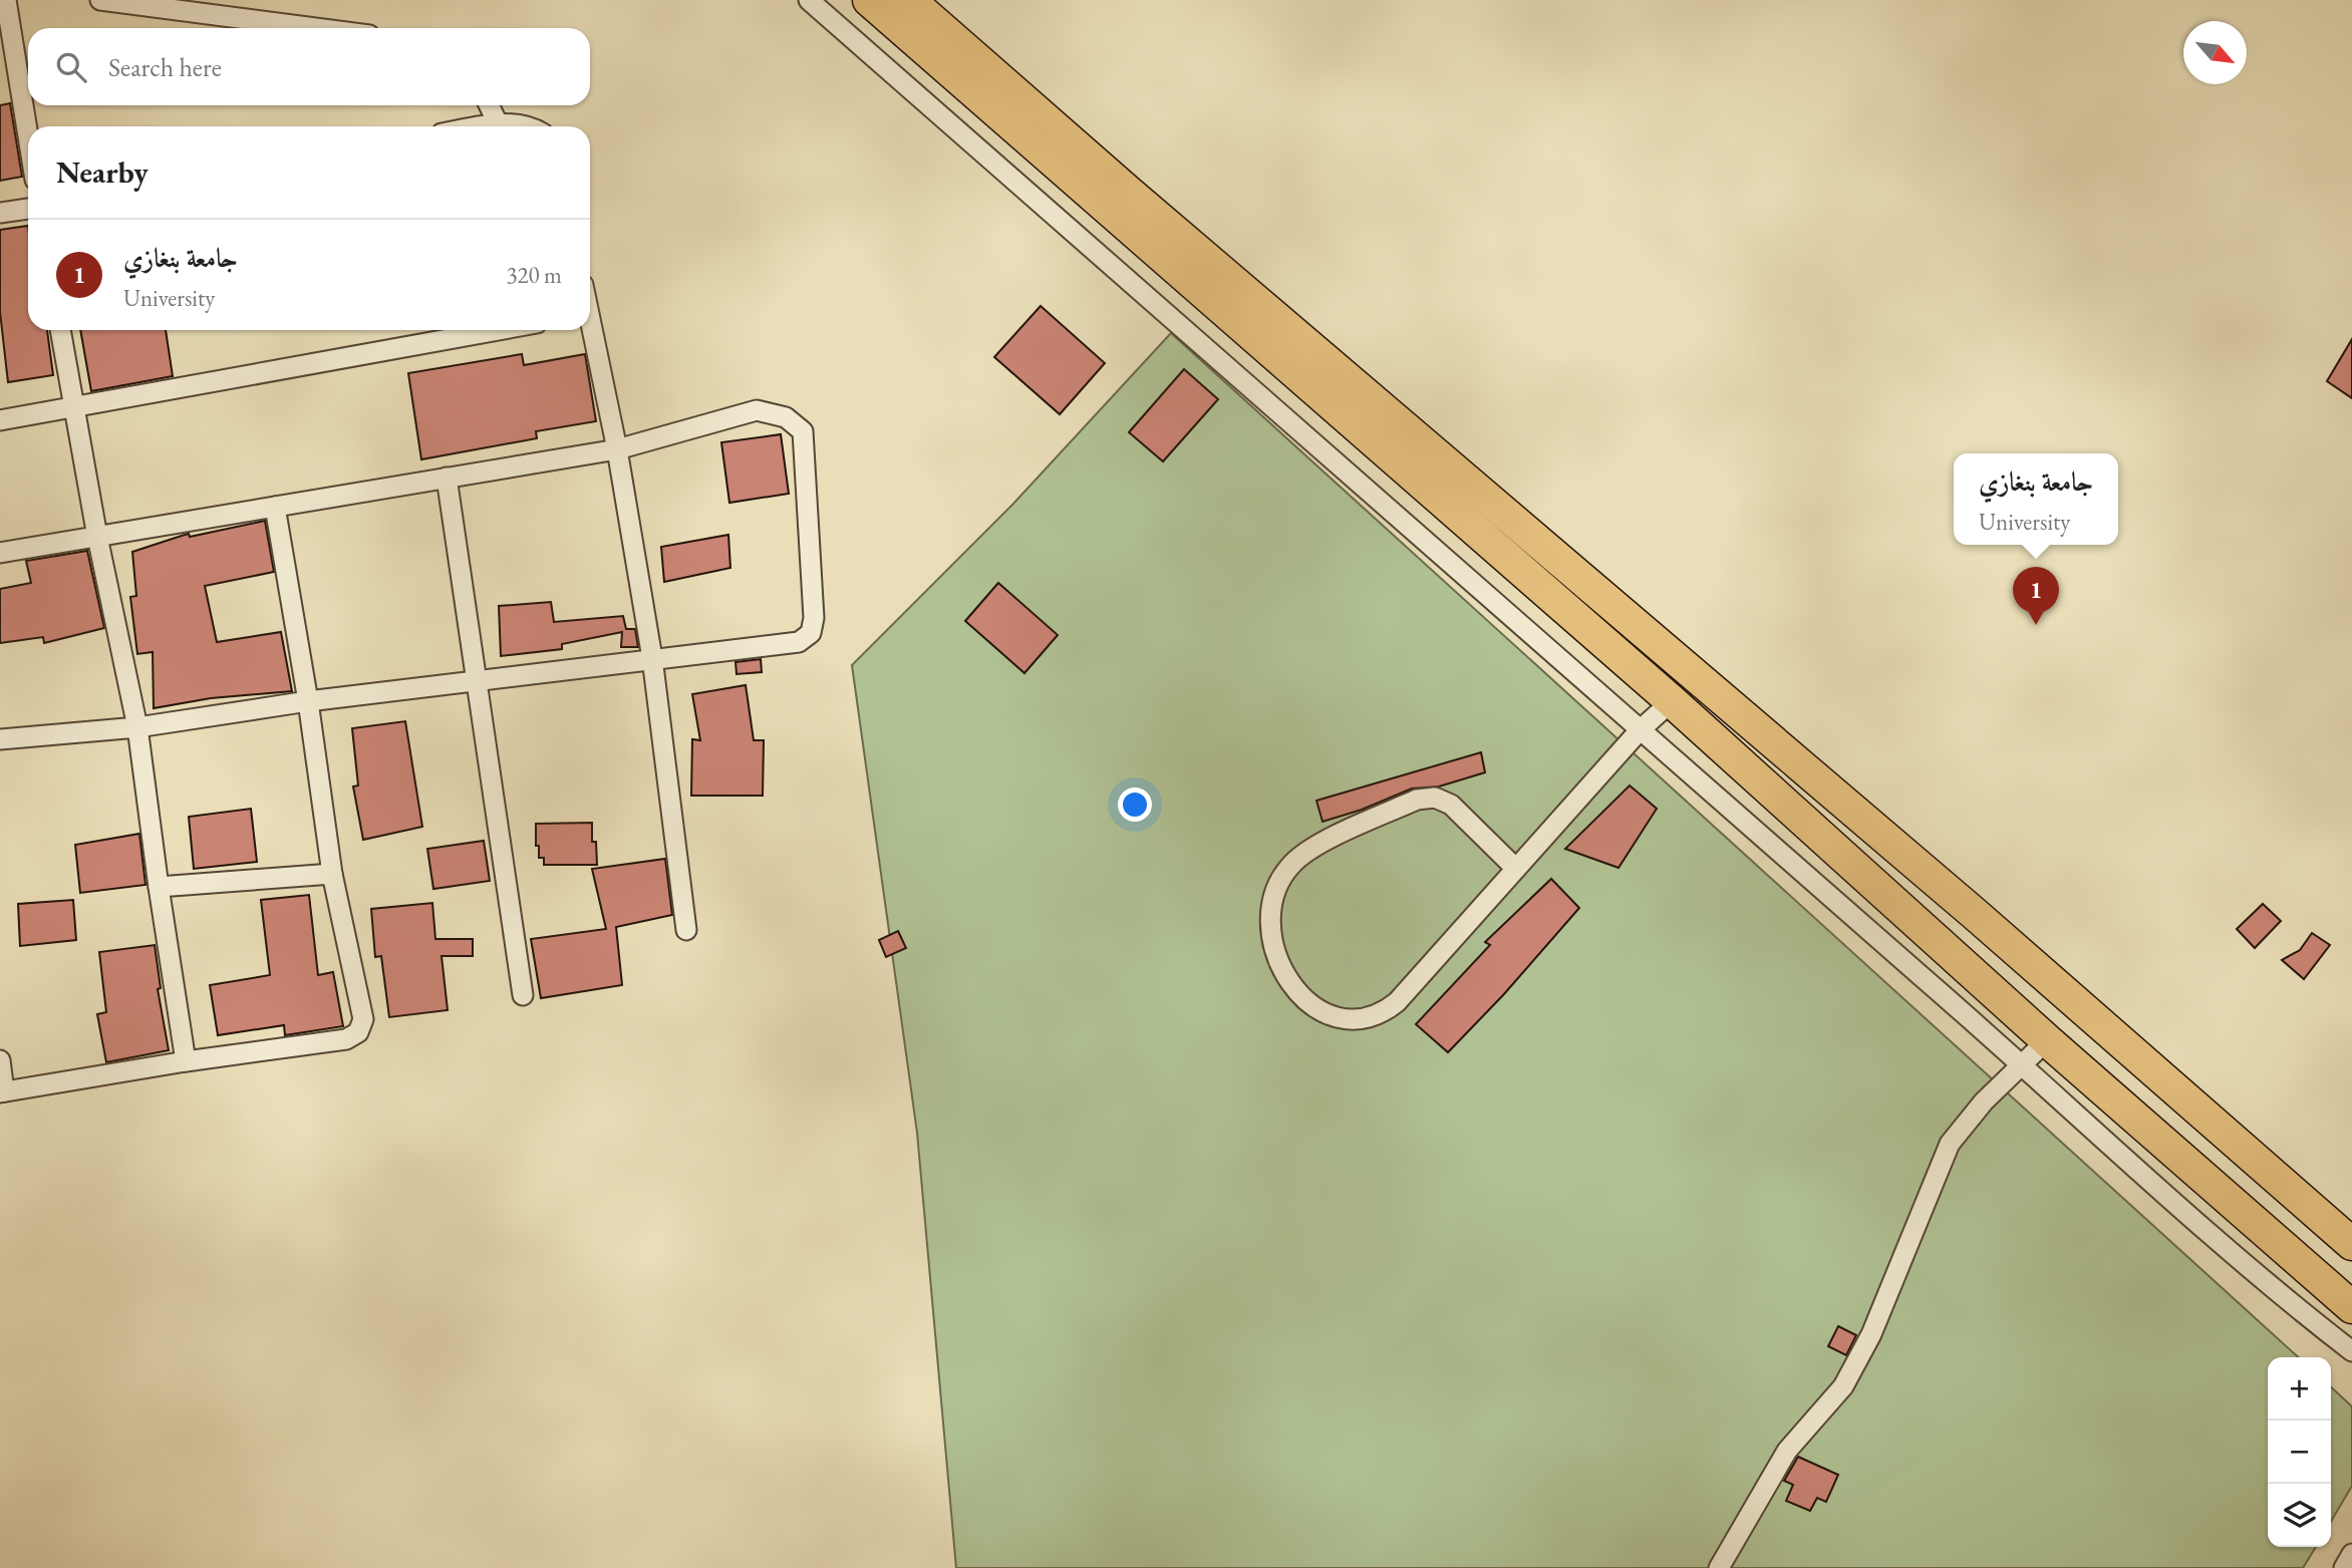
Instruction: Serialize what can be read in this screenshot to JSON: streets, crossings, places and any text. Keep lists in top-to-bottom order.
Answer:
{
  "north": "bottom right",
  "page": {
    "search": "Search here",
    "heading": "Nearby",
    "list": [
      {
        "mark": "1",
        "name": "جامعة بنغازي",
        "note": "University",
        "value": "320 m"
      }
    ],
    "popup": ["جامعة بنغازي", "University"],
    "pins": "1",
    "map_buttons": ["+", "−"]
  }
}
